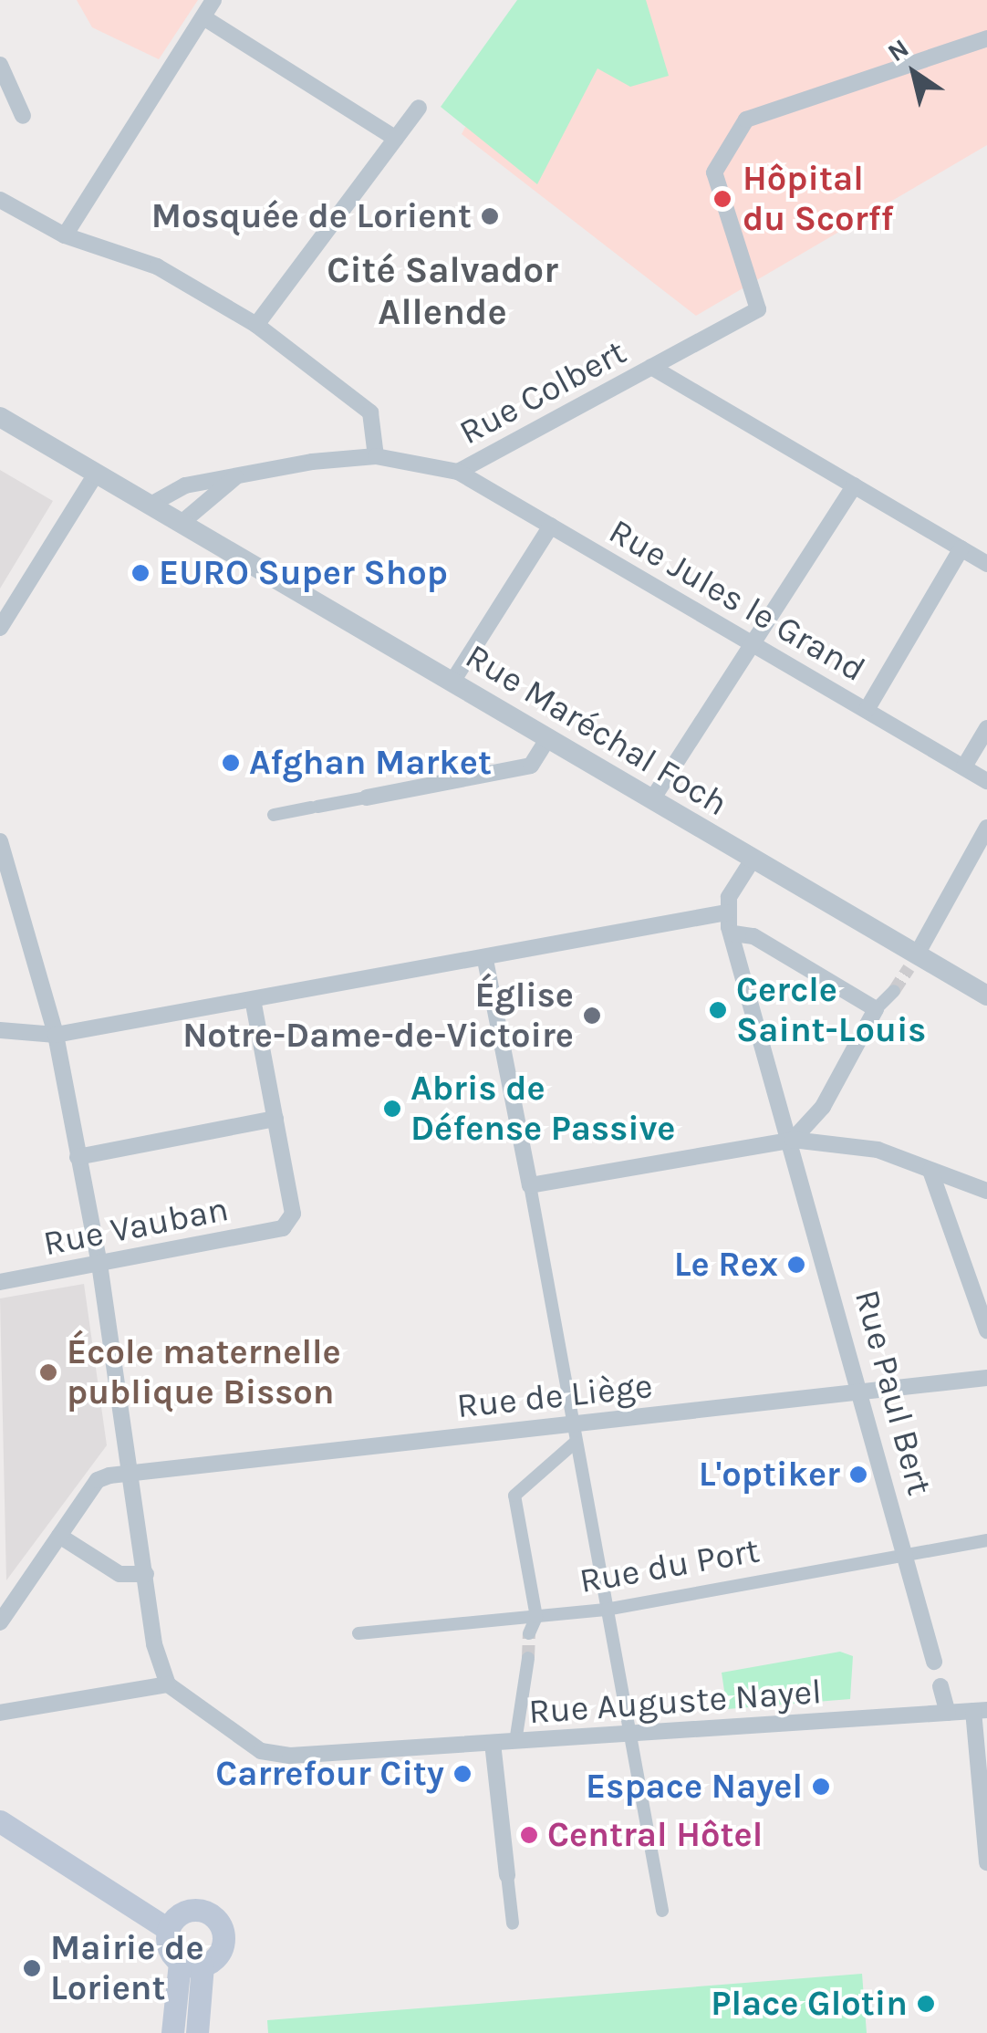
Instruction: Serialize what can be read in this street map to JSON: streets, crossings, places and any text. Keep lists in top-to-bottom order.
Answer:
{
  "streets": {
    "street": [
      "Rue Colbert",
      "Rue Jules le Grand",
      "Rue Maréchal Foch",
      "Rue Vauban",
      "Rue Paul Bert",
      "Rue de Liège",
      "Rue du Port",
      "Rue Auguste Nayel"
    ]
  },
  "crossings": [
    ["Rue Colbert", "Rue Jules le Grand"],
    ["Rue Colbert", "Rue Maréchal Foch"],
    ["Rue Paul Bert", "Rue de Liège"],
    ["Rue Paul Bert", "Rue du Port"]
  ],
  "districts": ["Cité Salvador Allende"],
  "places": [
    "Hôpital du Scorff",
    "Mosquée de Lorient",
    "EURO Super Shop",
    "Afghan Market",
    "Cercle Saint-Louis",
    "Église Notre-Dame-de-Victoire",
    "Abris de Défense Passive",
    "Le Rex",
    "École maternelle publique Bisson",
    "L'optiker",
    "Carrefour City",
    "Espace Nayel",
    "Central Hôtel",
    "Mairie de Lorient",
    "Place Glotin"
  ],
  "north": "top left"
}
